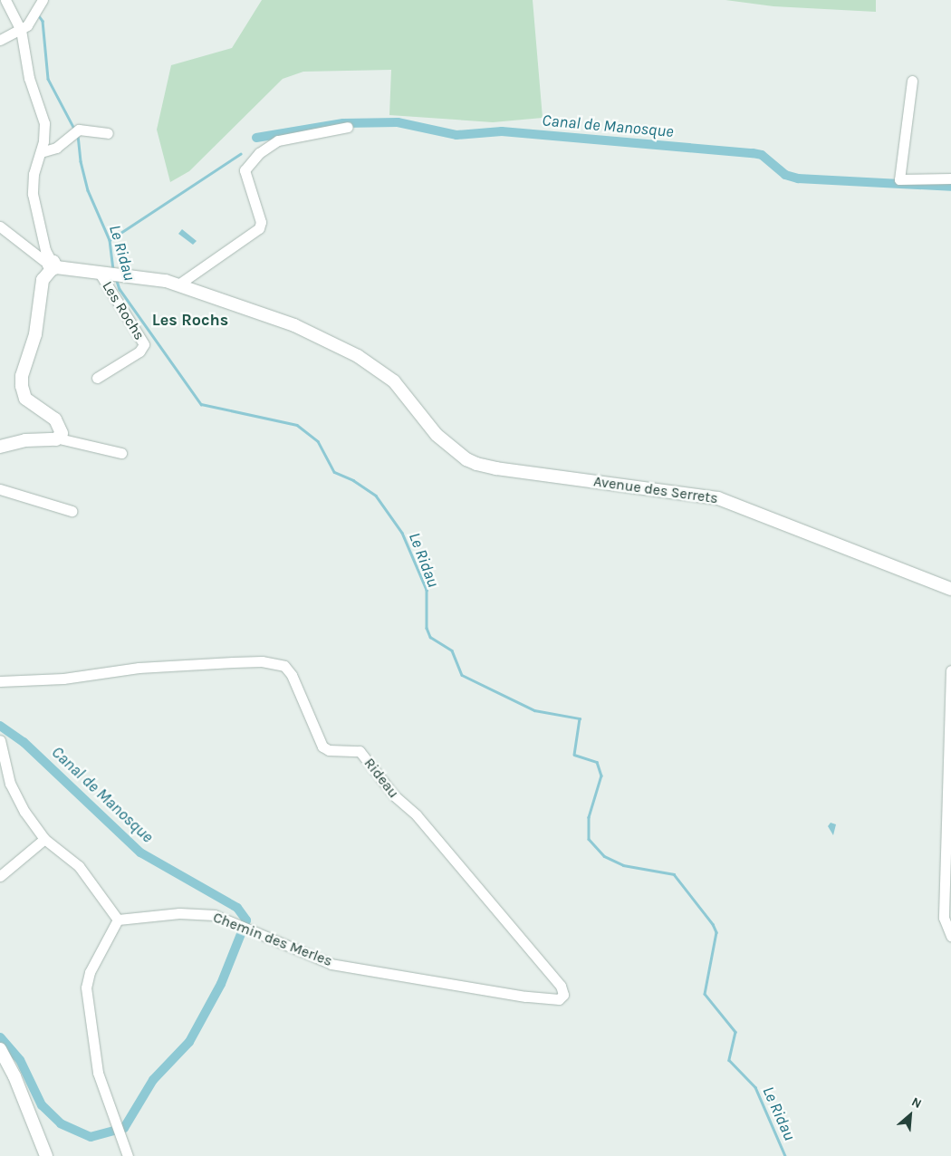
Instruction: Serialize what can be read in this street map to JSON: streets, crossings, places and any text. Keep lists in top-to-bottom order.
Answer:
{
  "streets": {
    "street": [
      "Les Rochs",
      "Avenue des Serrets",
      "Rideau",
      "Chemin des Merles"
    ]
  },
  "crossings": [
    ["Les Rochs", "Avenue des Serrets"],
    ["Rideau", "Chemin des Merles"]
  ],
  "districts": ["Les Rochs"],
  "water": ["Canal de Manosque", "Le Ridau"],
  "north": "top right"
}
